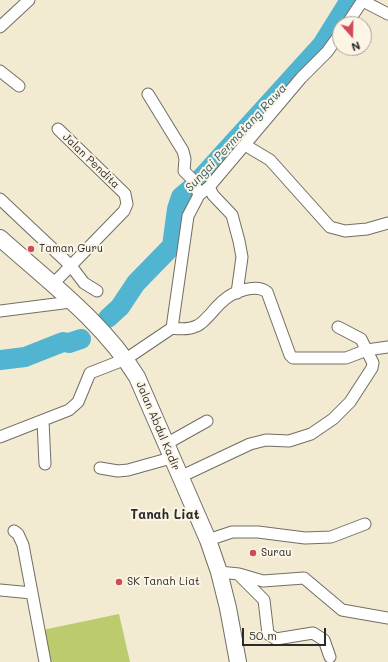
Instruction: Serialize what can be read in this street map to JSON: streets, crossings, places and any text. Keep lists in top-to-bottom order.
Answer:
{
  "streets": {
    "main road": ["Jalan Abdul Kadir"],
    "street": ["Jalan Pendita"]
  },
  "crossings": [
    ["Jalan Pendita", "Jalan Abdul Kadir"]
  ],
  "districts": ["Tanah Liat"],
  "water": ["Sungai Permatang Rawa"],
  "places": ["Taman Guru", "Surau", "SK Tanah Liat"],
  "scale_bar": "50 m",
  "north": "bottom"
}
